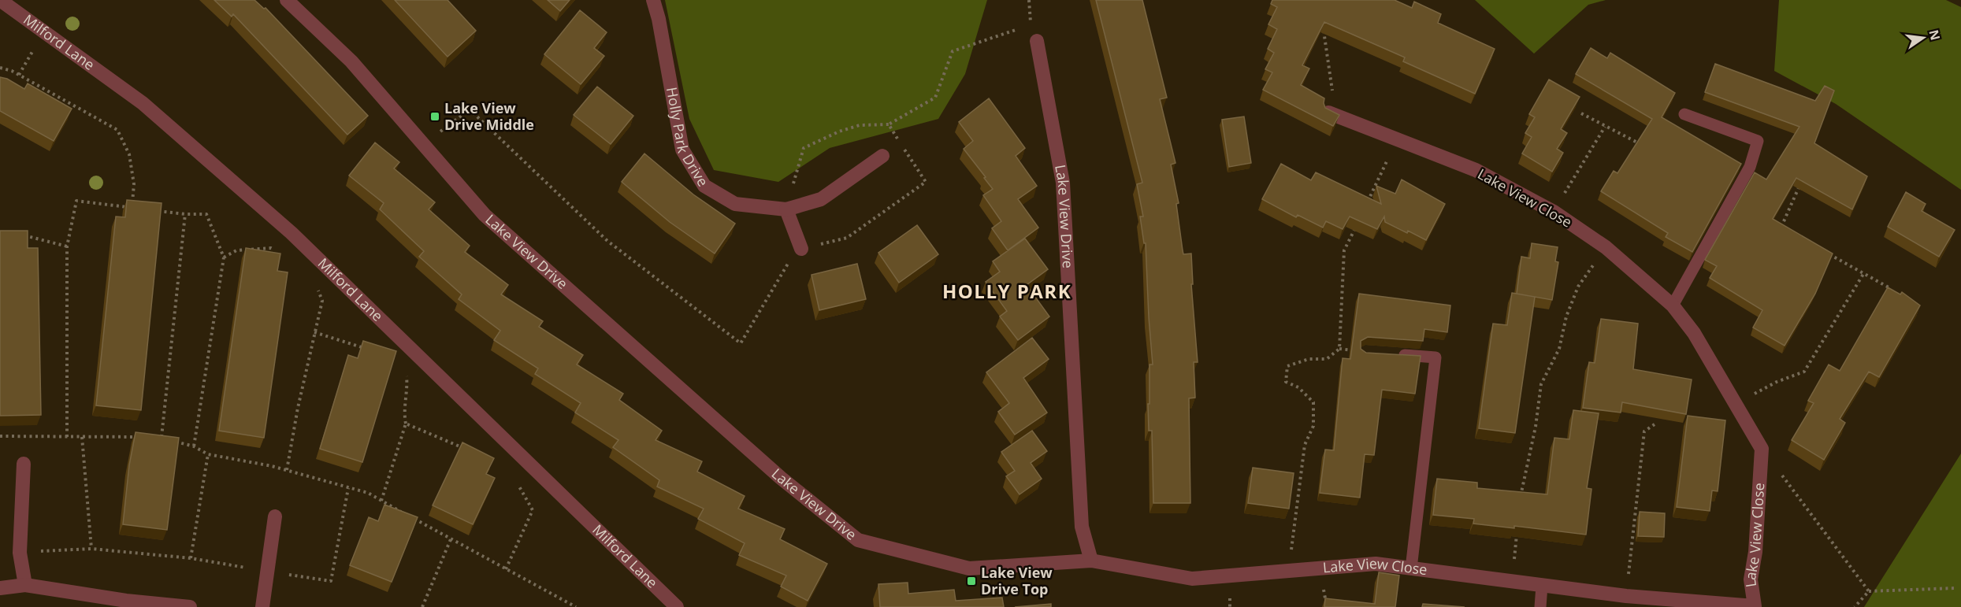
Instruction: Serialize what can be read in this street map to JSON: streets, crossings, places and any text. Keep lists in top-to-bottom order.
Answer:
{
  "streets": {
    "street": [
      "Milford Lane",
      "Holly Park Drive",
      "Lake View Close",
      "Lake View Drive"
    ]
  },
  "crossings": [
    ["Lake View Close", "Lake View Drive"]
  ],
  "districts": ["HOLLY PARK"],
  "places": {
    "transit": ["Lake View Drive Middle", "Lake View Drive Top"]
  },
  "north": "right"
}
